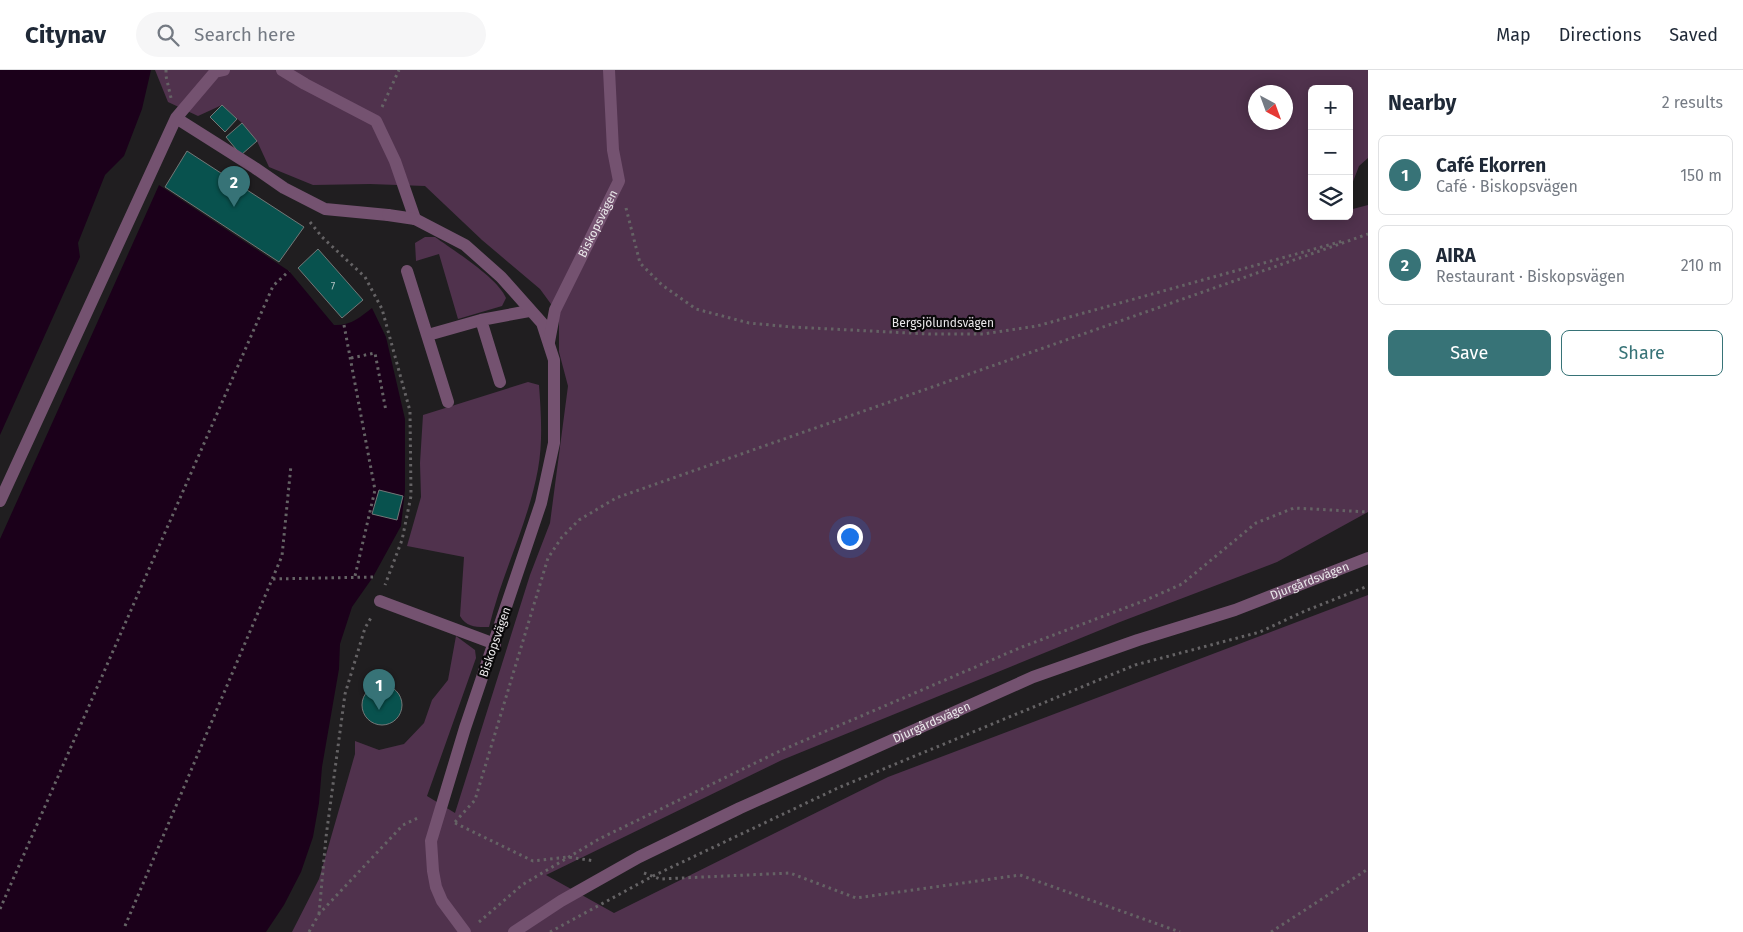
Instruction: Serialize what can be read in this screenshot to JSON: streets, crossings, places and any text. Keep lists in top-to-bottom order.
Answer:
{
  "streets": {
    "street": ["Biskopsvägen", "Djurgårdsvägen"],
    "path": ["Bergsjölundsvägen"]
  },
  "crossings": [
    ["Biskopsvägen", "Bergsjölundsvägen"]
  ],
  "house_numbers": ["7"],
  "north": "bottom right",
  "page": {
    "header": "Citynav",
    "search": "Search here",
    "nav": ["Map", "Directions", "Saved"],
    "heading": ["Nearby", "2 results"],
    "map_buttons": ["+", "−"],
    "list": [
      {
        "mark": "1",
        "name": "Café Ekorren",
        "note": "Café · Biskopsvägen",
        "value": "150 m"
      },
      {
        "mark": "2",
        "name": "AIRA",
        "note": "Restaurant · Biskopsvägen",
        "value": "210 m"
      }
    ],
    "pins": ["2", "1"],
    "buttons": ["Save", "Share"]
  }
}
